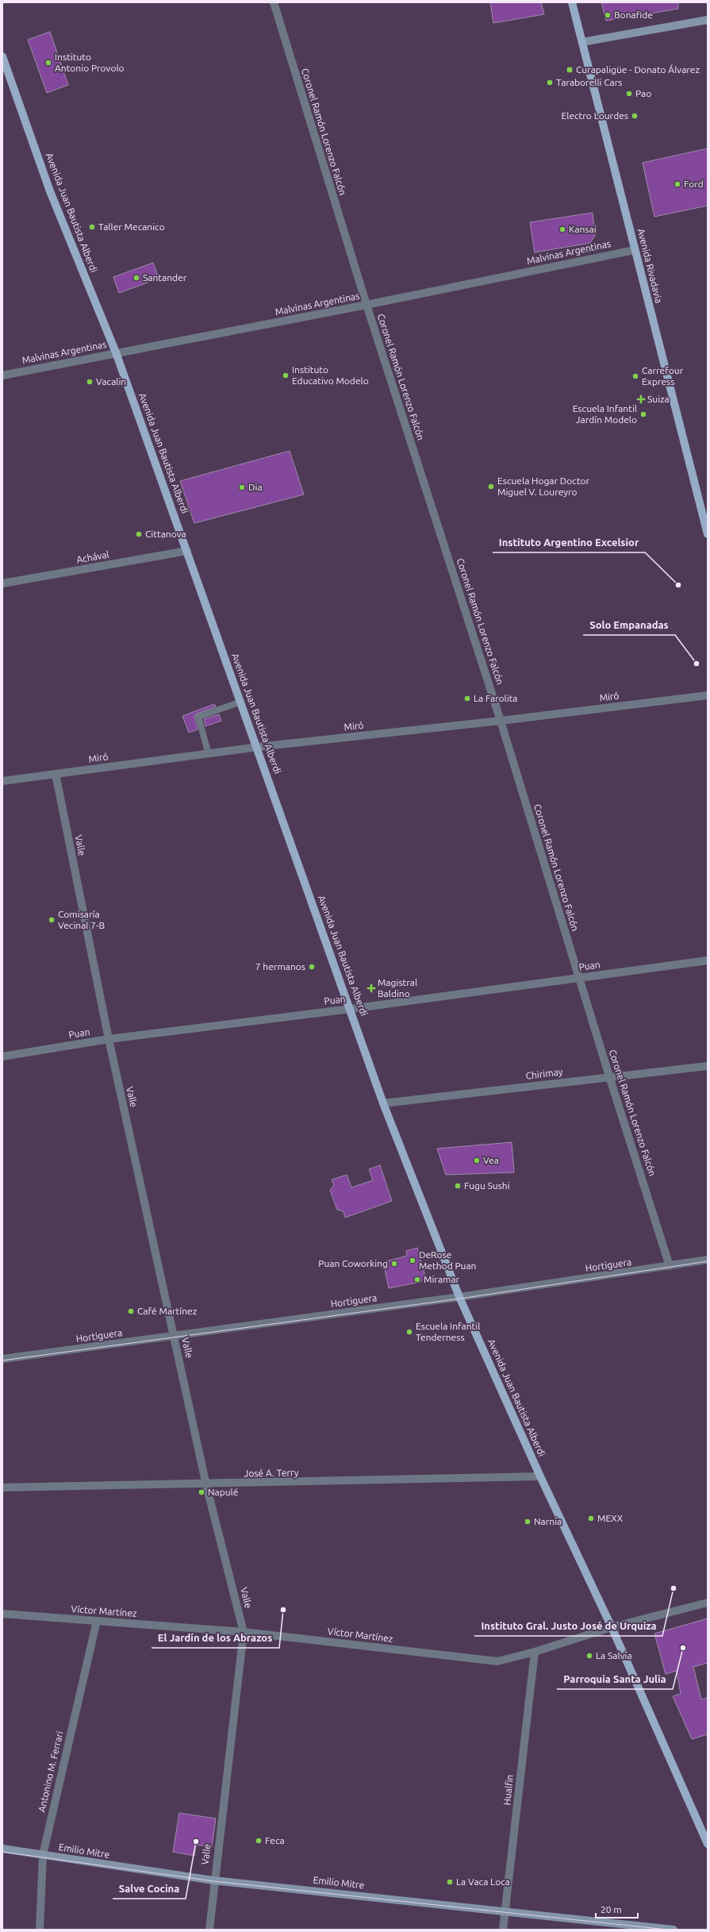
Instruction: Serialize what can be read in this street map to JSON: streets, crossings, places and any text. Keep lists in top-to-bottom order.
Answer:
{
  "streets": {
    "main road": ["Avenida Juan Bautista Alberdi", "Avenida Rivadavia"],
    "street": [
      "Coronel Ramón Lorenzo Falcón",
      "Malvinas Argentinas",
      "Achával",
      "Miró",
      "Valle",
      "Puan",
      "Chirimay",
      "Hortiguera",
      "José A. Terry",
      "Víctor Martínez",
      "Antonino M. Ferrari",
      "Hualfin",
      "Emilio Mitre"
    ]
  },
  "crossings": [
    ["Coronel Ramón Lorenzo Falcón", "Malvinas Argentinas"],
    ["Coronel Ramón Lorenzo Falcón", "Miró"],
    ["Coronel Ramón Lorenzo Falcón", "Puan"],
    ["Coronel Ramón Lorenzo Falcón", "Chirimay"],
    ["Coronel Ramón Lorenzo Falcón", "Hortiguera"],
    ["Avenida Juan Bautista Alberdi", "Malvinas Argentinas"],
    ["Avenida Juan Bautista Alberdi", "Achával"],
    ["Avenida Juan Bautista Alberdi", "Miró"],
    ["Avenida Juan Bautista Alberdi", "Puan"],
    ["Avenida Juan Bautista Alberdi", "Chirimay"],
    ["Avenida Juan Bautista Alberdi", "Hortiguera"],
    ["Avenida Juan Bautista Alberdi", "José A. Terry"],
    ["Avenida Juan Bautista Alberdi", "Víctor Martínez"],
    ["Malvinas Argentinas", "Avenida Rivadavia"],
    ["Miró", "Valle"],
    ["Valle", "Puan"],
    ["Valle", "Hortiguera"],
    ["Valle", "José A. Terry"],
    ["Valle", "Víctor Martínez"],
    ["Valle", "Emilio Mitre"],
    ["Víctor Martínez", "Antonino M. Ferrari"],
    ["Víctor Martínez", "Hualfin"],
    ["Antonino M. Ferrari", "Emilio Mitre"],
    ["Hualfin", "Emilio Mitre"]
  ],
  "places": {
    "other": [
      "Bonafide",
      "Instituto Antonio Provolo",
      "Taraborelli Cars",
      "Pao",
      "Electro Lourdes",
      "Ford",
      "Taller Mecanico",
      "Kansai",
      "Santander",
      "Instituto Educativo Modelo",
      "Carrefour Express",
      "Vacalin",
      "Escuela Infantil Jardín Modelo",
      "Escuela Hogar Doctor Miguel V. Loureyro",
      "Dia",
      "Cittanova",
      "Instituto Argentino Excelsior",
      "Solo Empanadas",
      "La Farolita",
      "Comisaría Vecinal 7-B",
      "7 hermanos",
      "Vea",
      "Fugu Sushi",
      "DeRose Method Puan",
      "Puan Coworking",
      "Miramar",
      "Café Martínez",
      "Escuela Infantil Tenderness",
      "Napulé",
      "MEXX",
      "Narnia",
      "Instituto Gral. Justo José de Urquiza",
      "El Jardín de los Abrazos",
      "Parroquia Santa Julia",
      "La Salvia",
      "Feca",
      "Salve Cocina",
      "La Vaca Loca"
    ],
    "transit": ["Curapaligüe - Donato Álvarez"],
    "health": ["Suiza", "Magistral Baldino"]
  },
  "scale_bar": "20 m"
}
